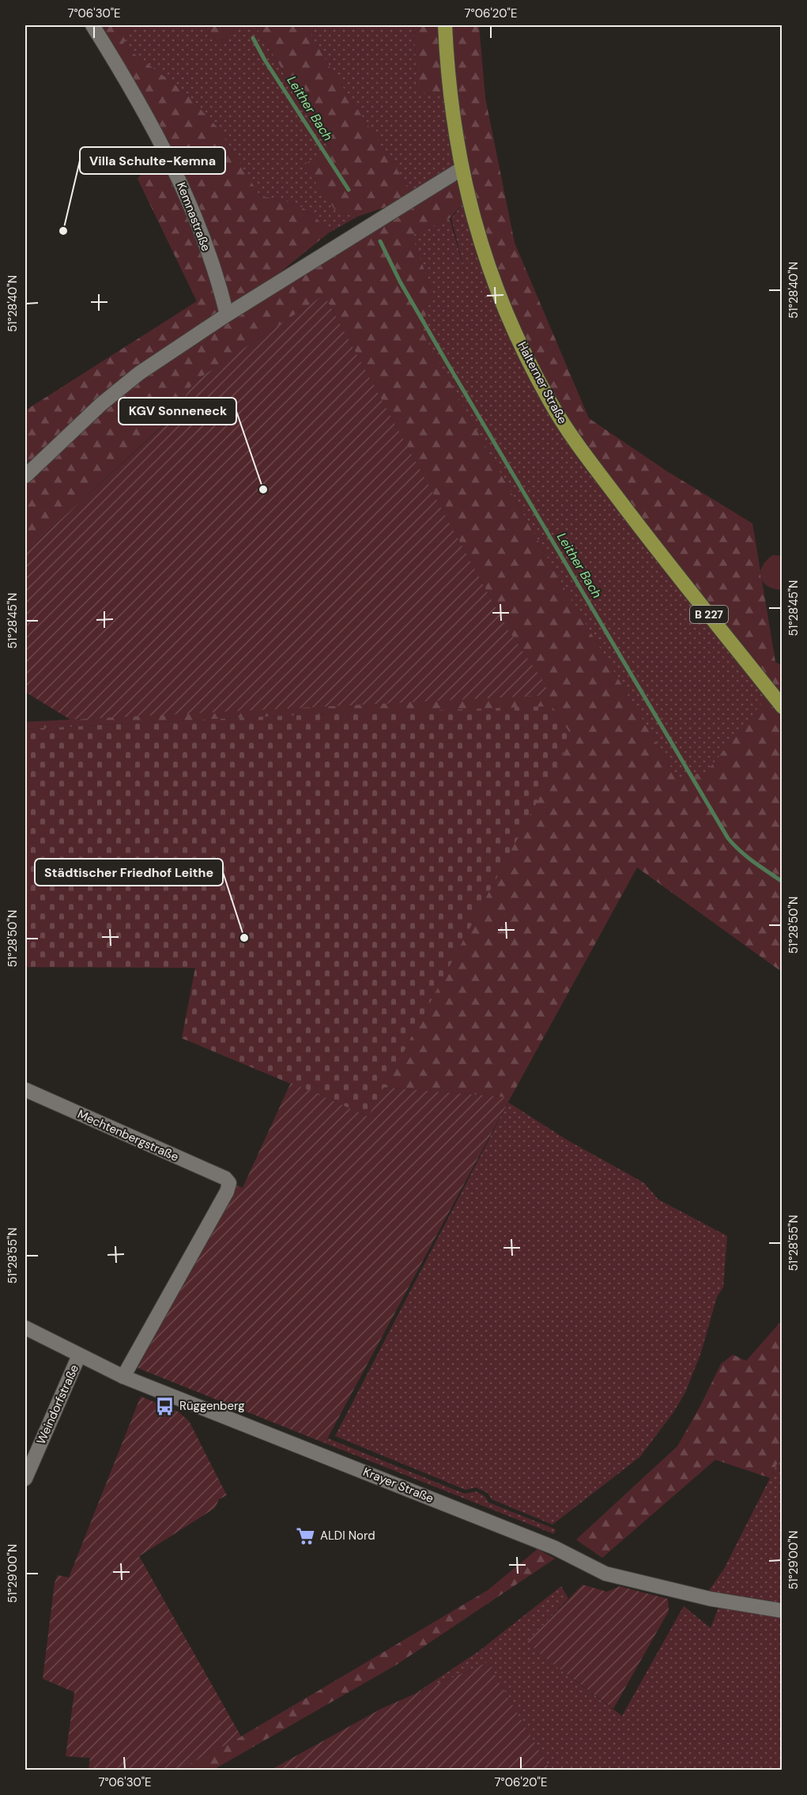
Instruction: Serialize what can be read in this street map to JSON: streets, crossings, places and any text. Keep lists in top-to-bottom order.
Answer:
{
  "streets": {
    "main road": ["Halterner Straße", "B 227"],
    "street": [
      "Kemnastraße",
      "Mechtenbergstraße",
      "Weindorfstraße",
      "Krayer Straße"
    ]
  },
  "crossings": [
    ["Mechtenbergstraße", "Krayer Straße"],
    ["Weindorfstraße", "Krayer Straße"]
  ],
  "water": ["Leither Bach"],
  "places": {
    "other": ["Villa Schulte-Kemna", "KGV Sonneneck", "Städtischer Friedhof Leithe"],
    "bus stop": ["Rüggenberg"],
    "supermarket": ["ALDI Nord"]
  },
  "coordinates": [
    "7°06'30\"E",
    "7°06'20\"E",
    "51°28'40\"N",
    "51°28'45\"N",
    "51°28'50\"N",
    "51°28'55\"N",
    "51°29'00\"N"
  ]
}
